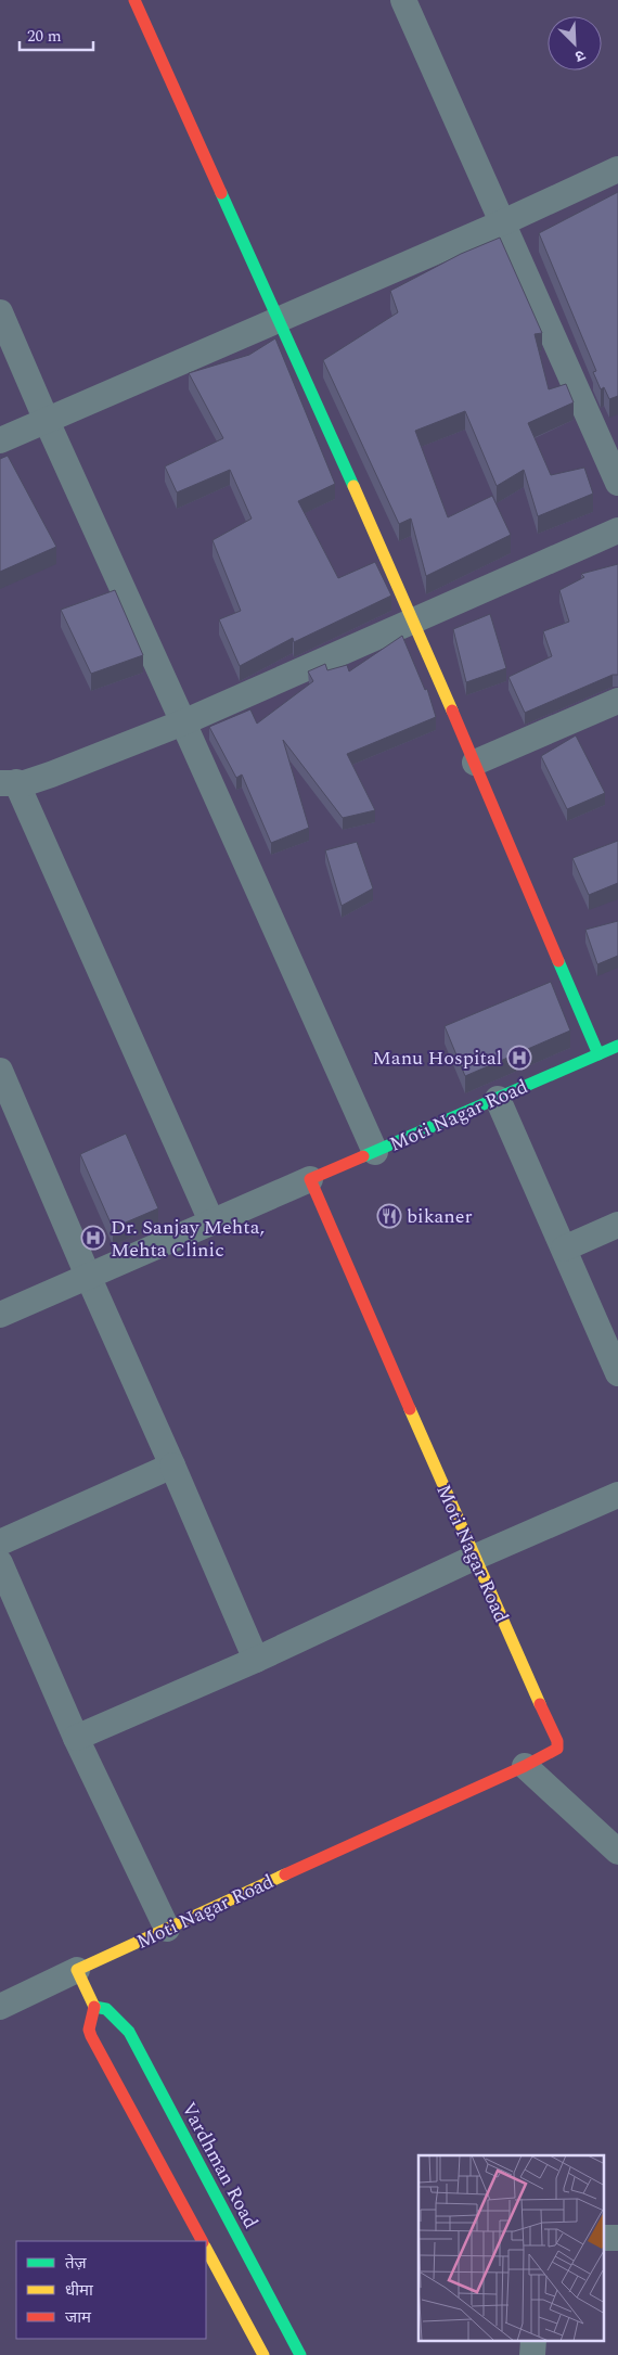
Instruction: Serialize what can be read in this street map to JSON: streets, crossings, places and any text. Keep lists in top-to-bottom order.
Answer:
{
  "streets": {
    "street": ["Moti Nagar Road", "Vardhman Road"]
  },
  "places": {
    "hospital": ["Manu Hospital", "Dr. Sanjay Mehta, Mehta Clinic"],
    "restaurant": ["bikaner"]
  },
  "legend": ["तेज़", "धीमा", "जाम"],
  "scale_bar": "20 m",
  "north": "bottom right"
}
